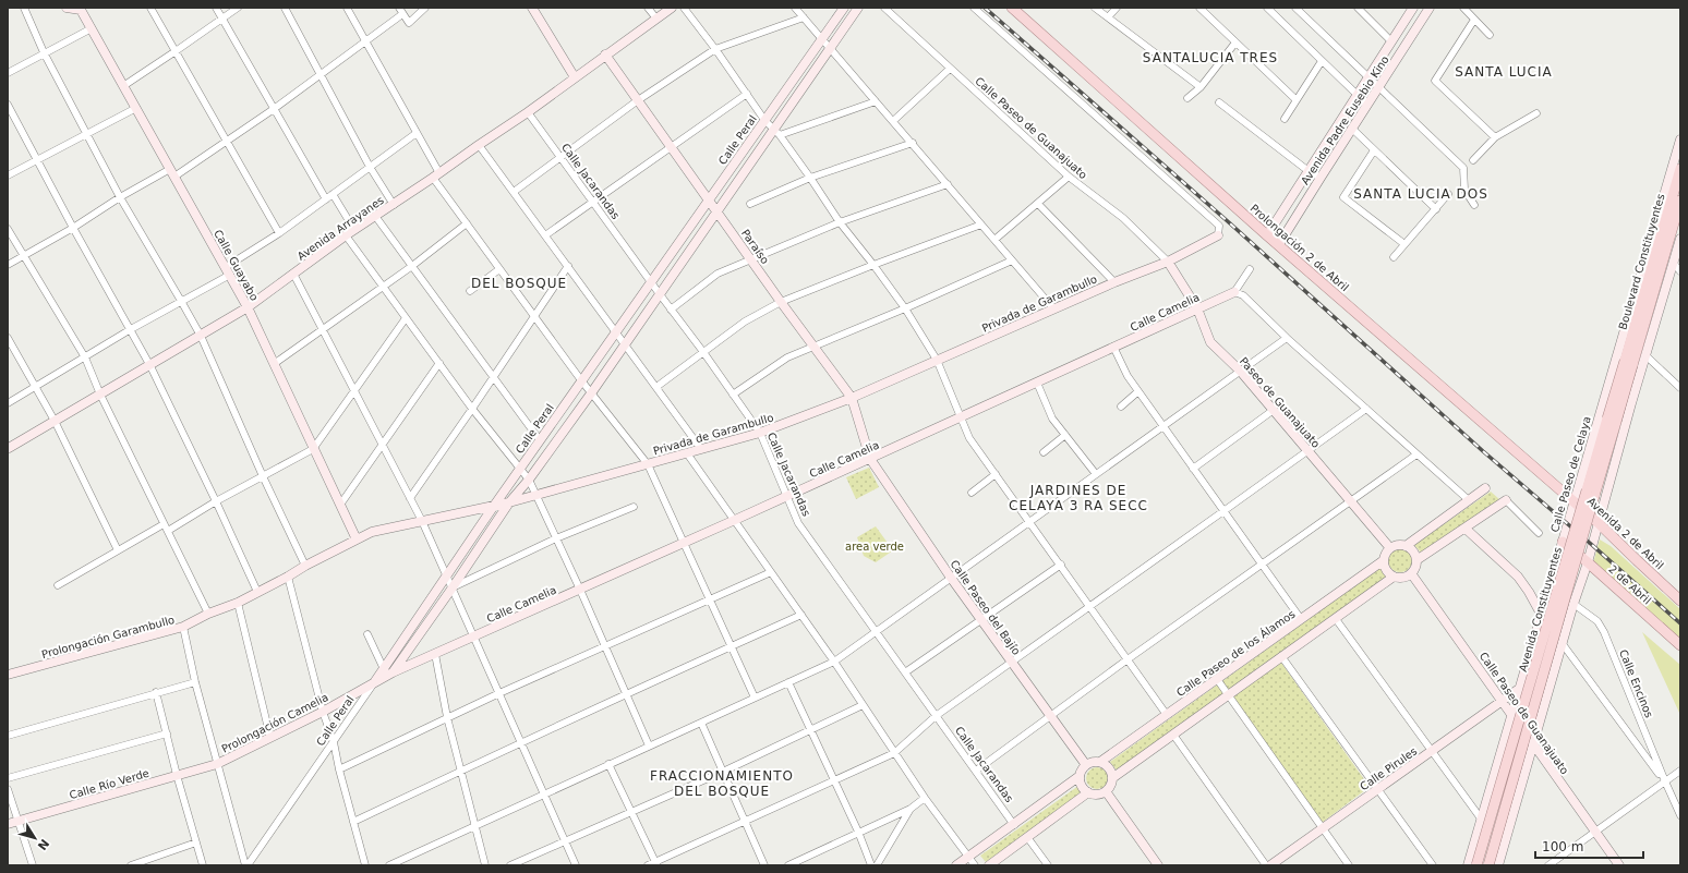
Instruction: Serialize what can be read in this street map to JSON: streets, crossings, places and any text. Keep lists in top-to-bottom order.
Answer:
{
  "streets": {
    "main road": [
      "Avenida Padre Eusebio Kino",
      "Calle Paseo de Guanajuato",
      "Calle Peral",
      "Avenida Arrayanes",
      "Paraíso",
      "Prolongación 2 de Abril",
      "Boulevard Constituyentes",
      "Calle Guayabo",
      "Privada de Garambullo",
      "Calle Camelia",
      "Paseo de Guanajuato",
      "Calle Paseo de Celaya",
      "Avenida 2 de Abril",
      "2 de Abril",
      "Calle Paseo del Bajío",
      "Avenida Constituyentes",
      "Prolongación Garambullo",
      "Calle Paseo de los Álamos",
      "Prolongación Camelia",
      "Calle Pirules",
      "Calle Río Verde"
    ],
    "street": ["Calle Jacarandas", "Calle Encinos"]
  },
  "crossings": [
    ["Avenida Padre Eusebio Kino", "Prolongación 2 de Abril"],
    ["Calle Paseo de Guanajuato", "Privada de Garambullo"],
    ["Calle Paseo de Guanajuato", "Paseo de Guanajuato"],
    ["Calle Paseo de Guanajuato", "Calle Paseo de Celaya"],
    ["Calle Paseo de Guanajuato", "Calle Paseo de los Álamos"],
    ["Calle Paseo de Guanajuato", "Calle Pirules"],
    ["Calle Peral", "Calle Jacarandas"],
    ["Calle Peral", "Paraíso"],
    ["Calle Peral", "Privada de Garambullo"],
    ["Calle Peral", "Prolongación Camelia"],
    ["Calle Jacarandas", "Avenida Arrayanes"],
    ["Calle Jacarandas", "Privada de Garambullo"],
    ["Calle Jacarandas", "Calle Camelia"],
    ["Avenida Arrayanes", "Paraíso"],
    ["Avenida Arrayanes", "Calle Guayabo"],
    ["Paraíso", "Privada de Garambullo"],
    ["Paraíso", "Calle Camelia"],
    ["Paraíso", "Calle Paseo del Bajío"],
    ["Prolongación 2 de Abril", "Calle Paseo de Celaya"],
    ["Prolongación 2 de Abril", "Avenida 2 de Abril"],
    ["Boulevard Constituyentes", "Calle Paseo de Celaya"],
    ["Boulevard Constituyentes", "Avenida Constituyentes"],
    ["Calle Guayabo", "Privada de Garambullo"],
    ["Privada de Garambullo", "Paseo de Guanajuato"],
    ["Privada de Garambullo", "Prolongación Garambullo"],
    ["Calle Camelia", "Paseo de Guanajuato"],
    ["Calle Camelia", "Calle Paseo del Bajío"],
    ["Paseo de Guanajuato", "Calle Paseo de los Álamos"],
    ["Calle Paseo de Celaya", "Avenida 2 de Abril"],
    ["Calle Paseo de Celaya", "2 de Abril"],
    ["Calle Paseo de Celaya", "Avenida Constituyentes"],
    ["Calle Paseo de Celaya", "Calle Encinos"],
    ["Calle Paseo de Celaya", "Calle Pirules"],
    ["Calle Paseo del Bajío", "Calle Paseo de los Álamos"],
    ["Prolongación Camelia", "Calle Río Verde"]
  ],
  "districts": [
    "SANTALUCIA TRES",
    "SANTA LUCIA",
    "SANTA LUCIA DOS",
    "DEL BOSQUE",
    "JARDINES DE CELAYA 3 RA SECC",
    "FRACCIONAMIENTO DEL BOSQUE"
  ],
  "parks": ["area verde"],
  "scale_bar": "100 m",
  "north": "bottom right"
}
